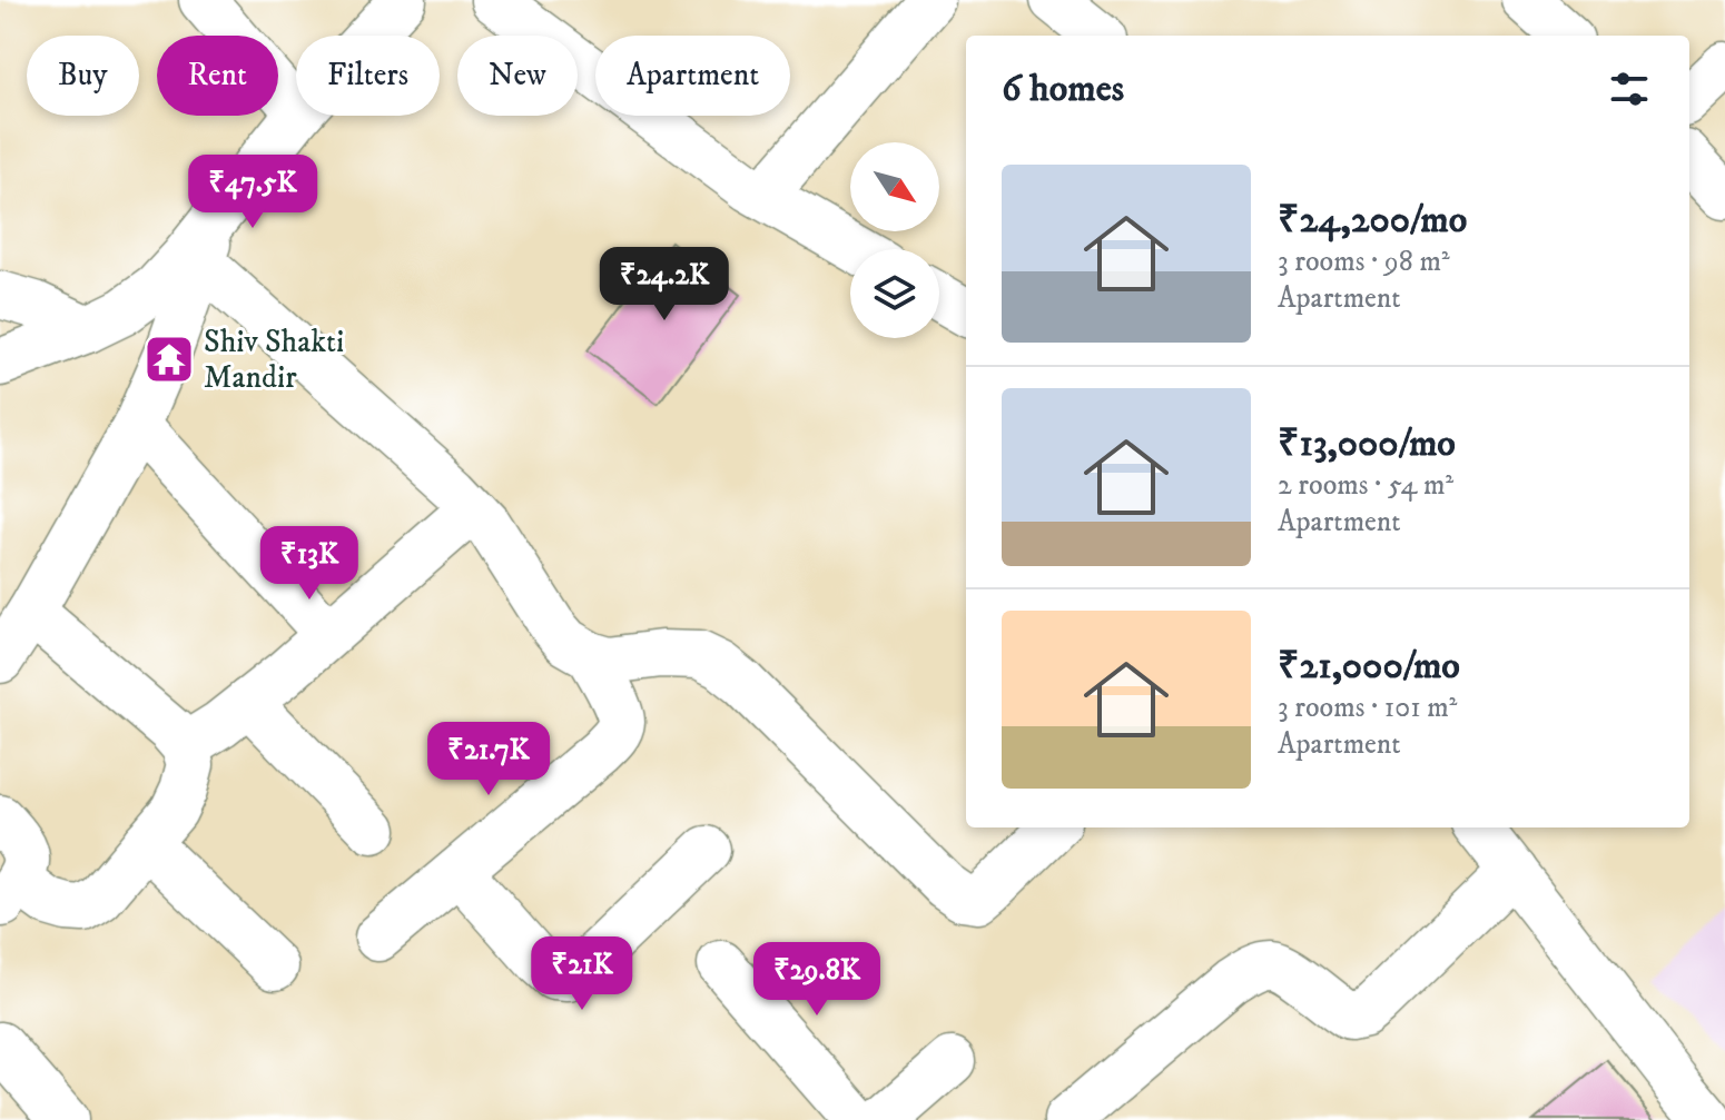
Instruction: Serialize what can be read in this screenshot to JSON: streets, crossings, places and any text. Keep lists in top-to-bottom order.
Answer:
{
  "places": {
    "temple": ["Shiv Shakti Mandir"]
  },
  "north": "bottom right",
  "page": {
    "chip": [
      "Buy",
      "Rent",
      "Filters",
      "New",
      "Apartment"
    ],
    "heading": "6 homes",
    "list": [
      {
        "name": "₹24,200/mo",
        "note": "3 rooms · 98 m² · Apartment"
      },
      {
        "name": "₹13,000/mo",
        "note": "2 rooms · 54 m² · Apartment"
      },
      {
        "name": "₹21,000/mo",
        "note": "3 rooms · 101 m² · Apartment"
      }
    ],
    "price": [
      "₹47.5K",
      "₹24.2K",
      "₹13K",
      "₹21.7K",
      "₹21K",
      "₹29.8K"
    ]
  }
}
